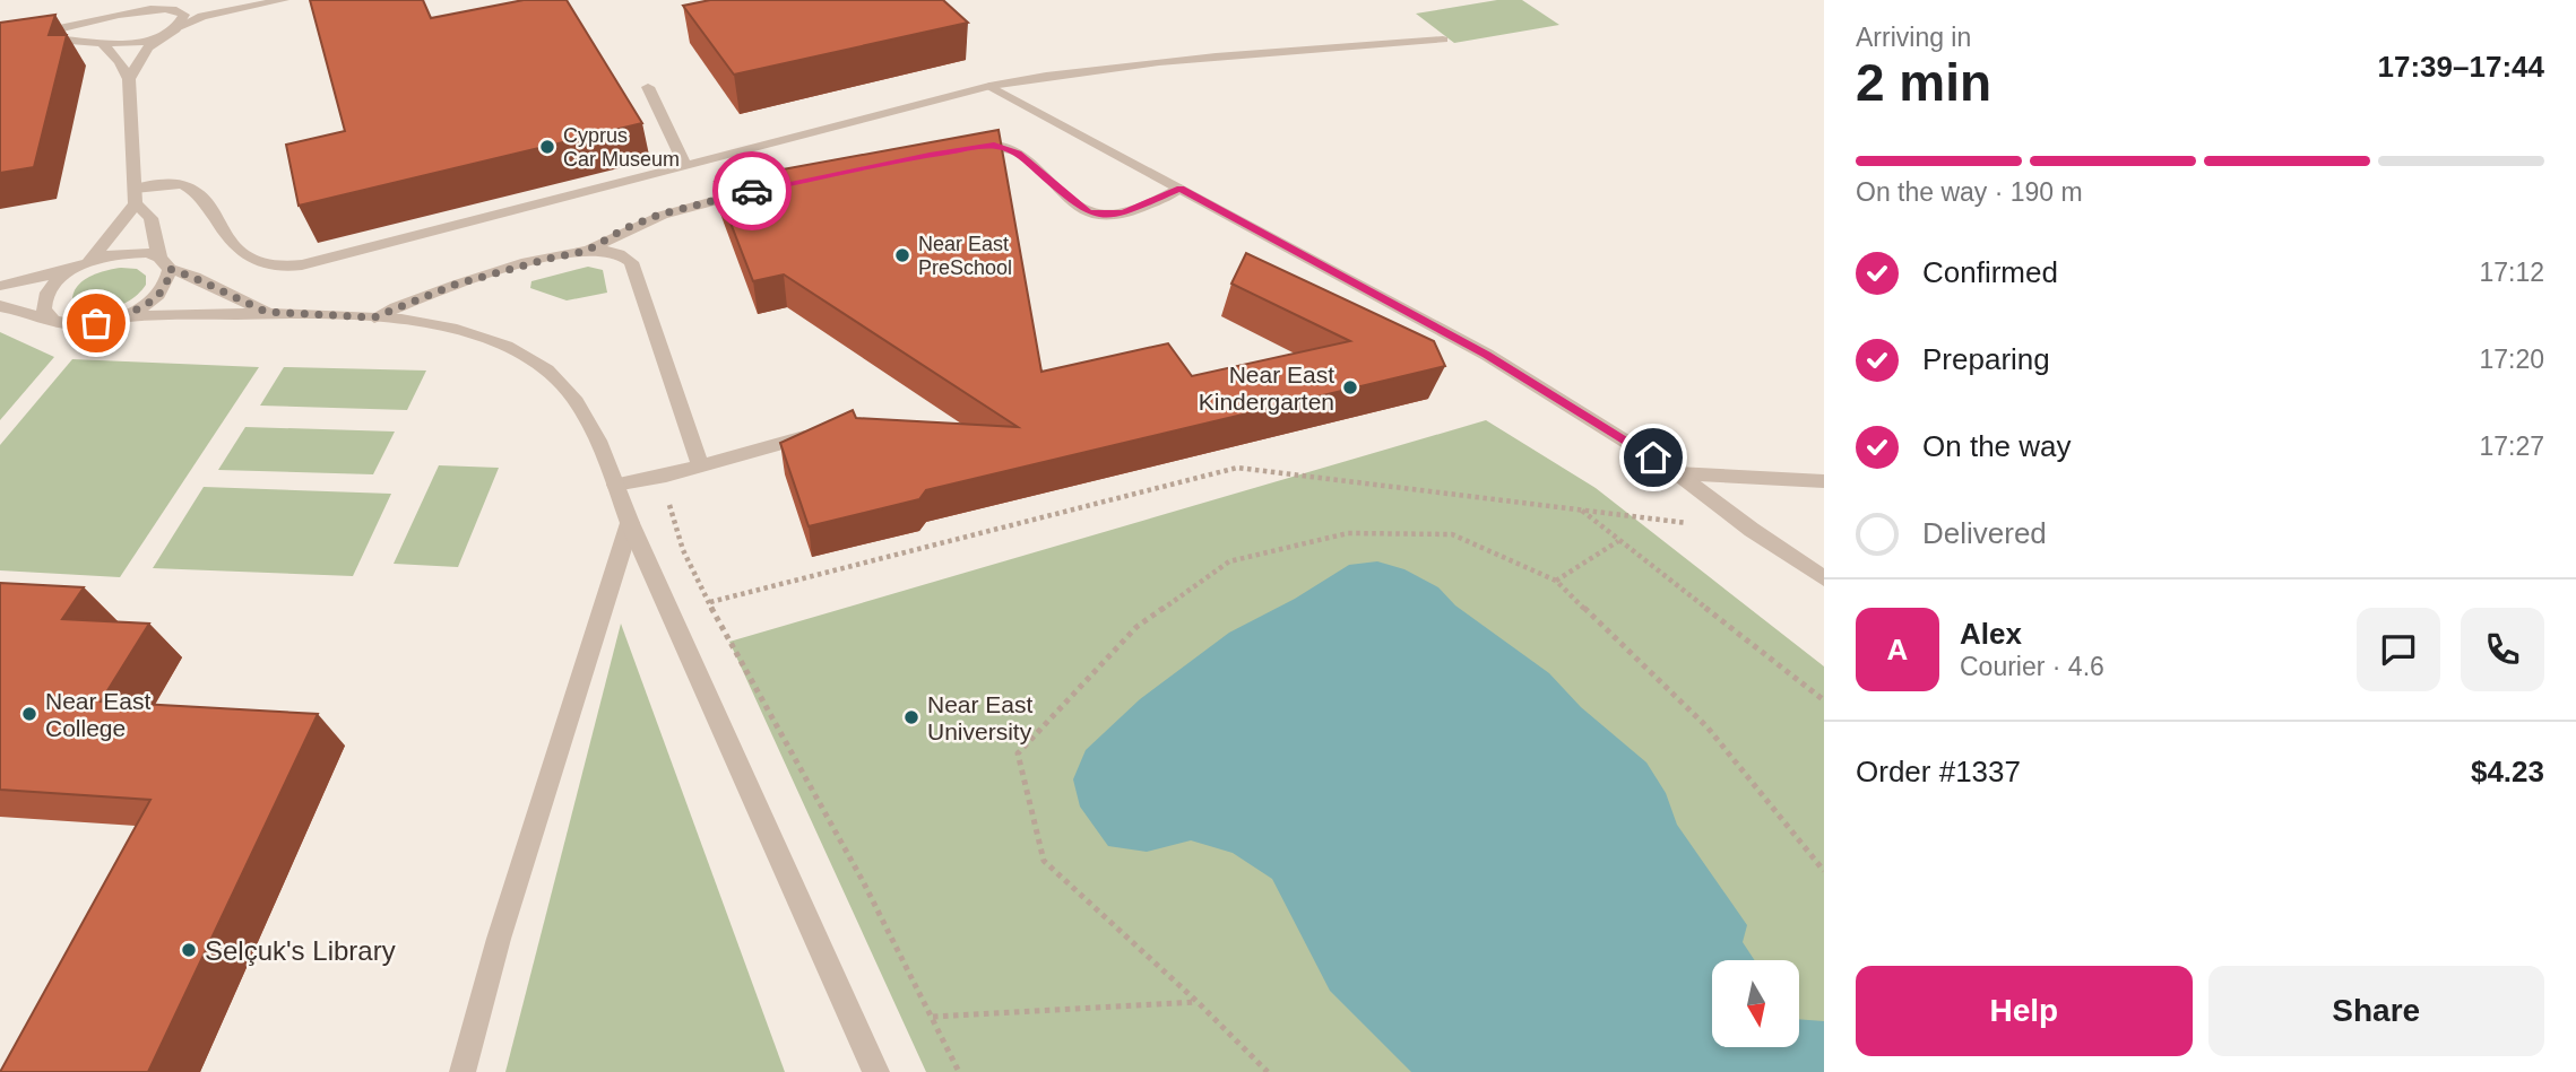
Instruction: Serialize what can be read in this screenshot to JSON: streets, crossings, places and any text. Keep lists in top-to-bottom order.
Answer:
{
  "places": [
    "Cyprus Car Museum",
    "Near East PreSchool",
    "Near East Kindergarten",
    "Near East College",
    "Near East University",
    "Selçuk's Library"
  ],
  "north": "bottom",
  "page": {
    "heading": ["2 min", "Arriving in", "17:39–17:44"],
    "panel": [
      "Alex",
      "Courier · 4.6",
      "Order #1337",
      "$4.23"
    ],
    "bar": "On the way · 190 m",
    "list": [
      ["Confirmed", "17:12"],
      ["Preparing", "17:20"],
      ["On the way", "17:27"],
      "Delivered"
    ],
    "round": "A",
    "buttons": ["Help", "Share"]
  }
}
